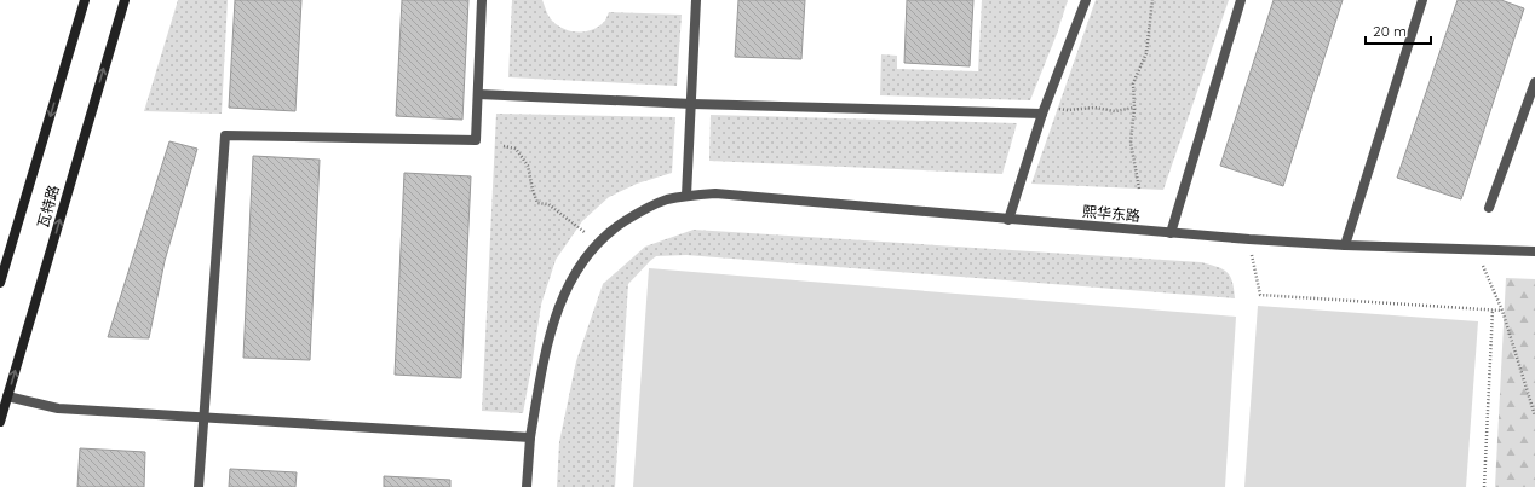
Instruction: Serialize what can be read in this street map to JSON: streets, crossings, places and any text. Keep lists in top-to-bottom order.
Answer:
{
  "streets": {
    "main road": ["瓦特路"],
    "street": ["熙华东路"]
  },
  "scale_bar": "20 m"
}
